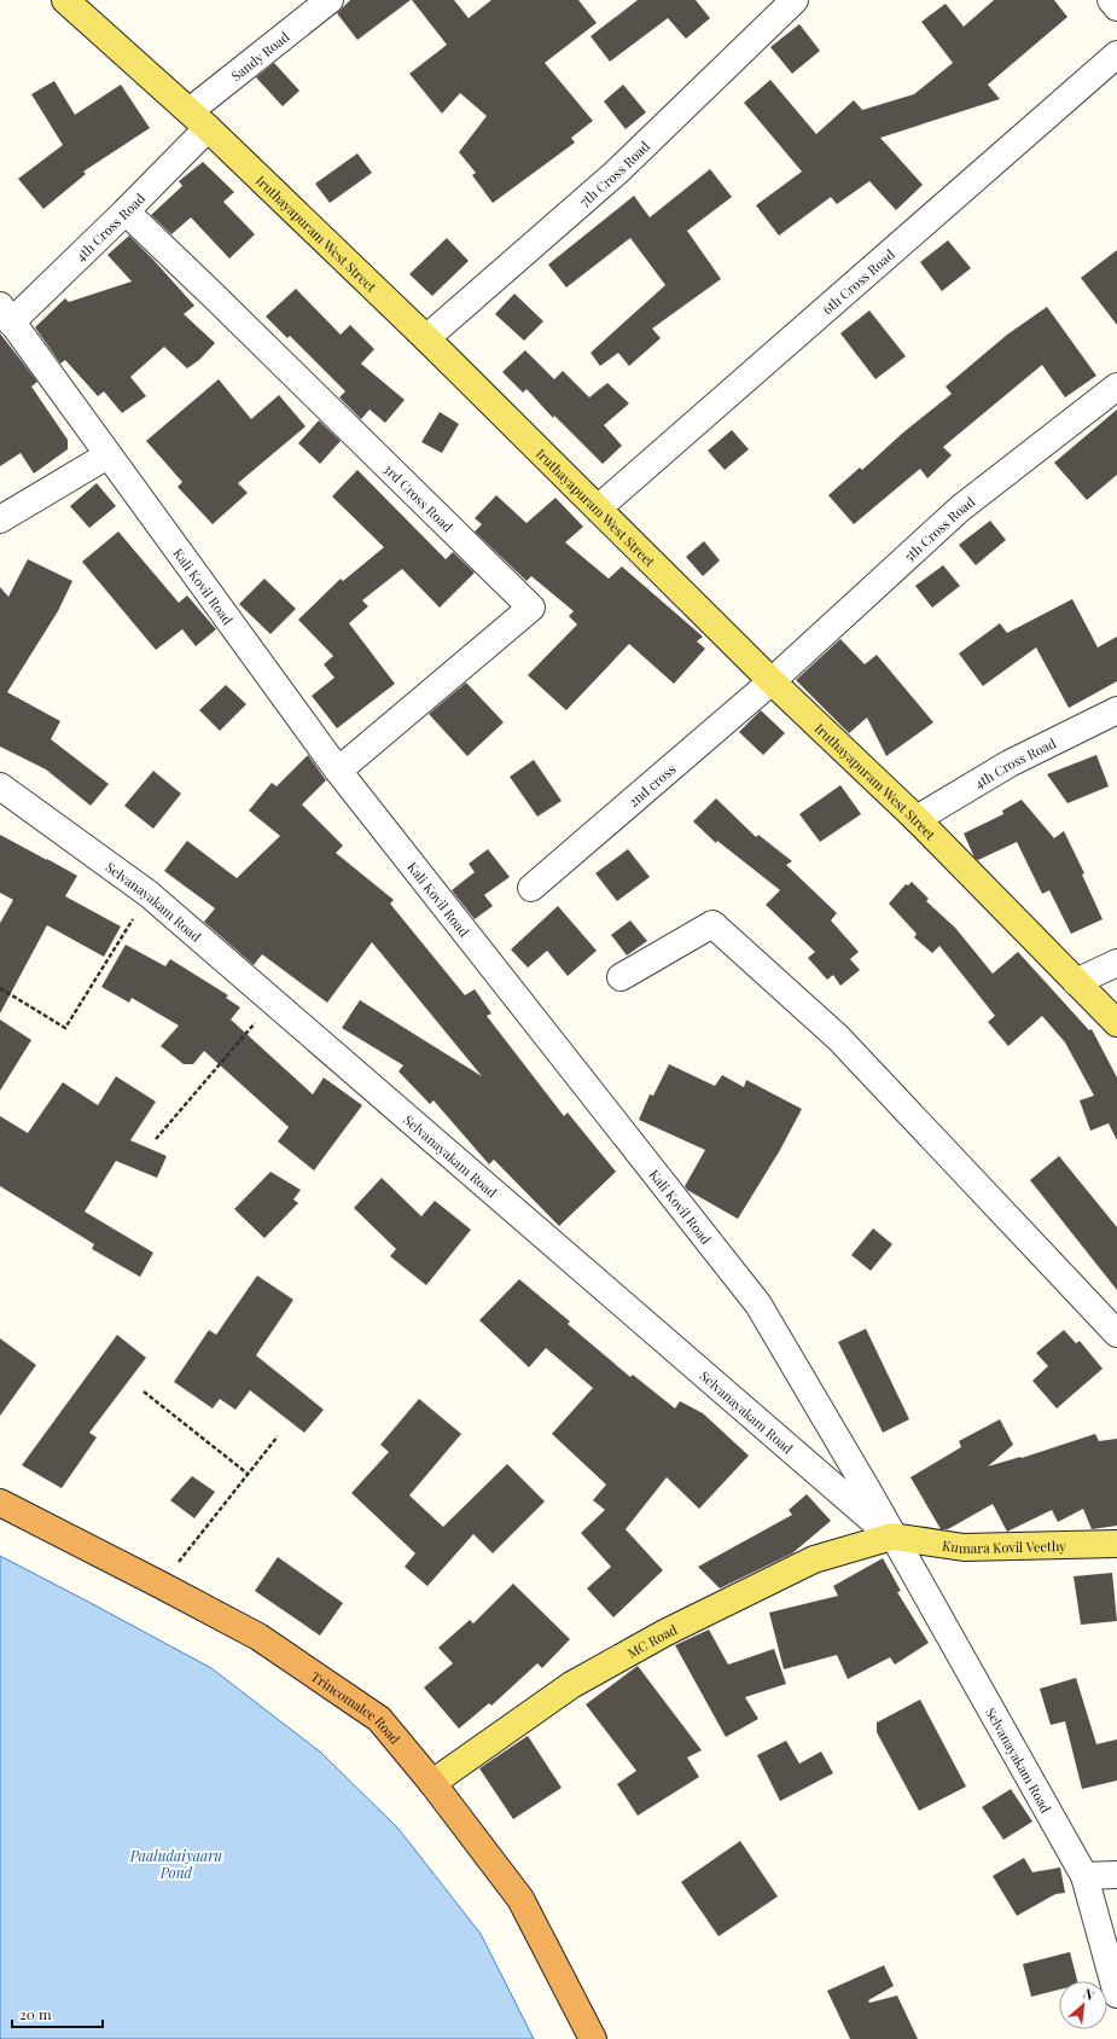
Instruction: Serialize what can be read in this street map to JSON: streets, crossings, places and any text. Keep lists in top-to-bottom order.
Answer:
{
  "streets": {
    "highway": ["Trincomalee Road"],
    "main road": ["Iruthayapuram West Street", "Kumara Kovil Veethy", "MC Road"],
    "street": [
      "Sandy Road",
      "7th Cross Road",
      "4th Cross Road",
      "6th Cross Road",
      "3rd Cross Road",
      "5th Cross Road",
      "Kali Kovil Road",
      "2nd cross",
      "Selvanayakam Road"
    ]
  },
  "crossings": [
    ["Sandy Road", "4th Cross Road"],
    ["Sandy Road", "Iruthayapuram West Street"],
    ["7th Cross Road", "Iruthayapuram West Street"],
    ["4th Cross Road", "Iruthayapuram West Street"],
    ["4th Cross Road", "3rd Cross Road"],
    ["4th Cross Road", "Kali Kovil Road"],
    ["Iruthayapuram West Street", "6th Cross Road"],
    ["Iruthayapuram West Street", "5th Cross Road"],
    ["Iruthayapuram West Street", "2nd cross"],
    ["3rd Cross Road", "Kali Kovil Road"],
    ["5th Cross Road", "2nd cross"],
    ["Kali Kovil Road", "Selvanayakam Road"],
    ["Selvanayakam Road", "Kumara Kovil Veethy"],
    ["Selvanayakam Road", "MC Road"],
    ["Kumara Kovil Veethy", "MC Road"],
    ["MC Road", "Trincomalee Road"]
  ],
  "water": ["Paaludaiyaaru Pond"],
  "scale_bar": "20 m",
  "north": "top right"
}
